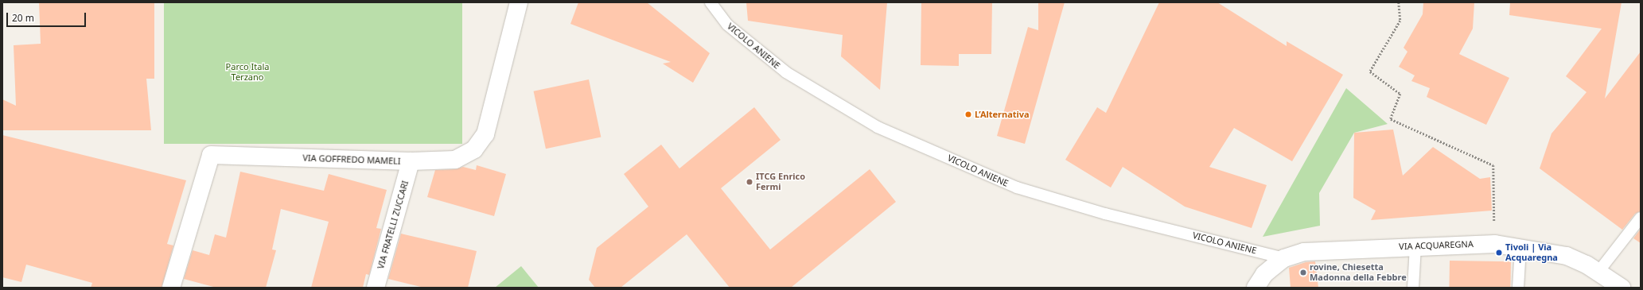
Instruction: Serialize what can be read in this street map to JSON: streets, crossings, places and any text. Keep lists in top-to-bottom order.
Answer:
{
  "streets": {
    "street": ["VIA GOFFREDO MAMELI", "VIA FRATELLI ZUCCARI", "VIA ACQUAREGNA"],
    "lane": ["VICOLO ANIENE"]
  },
  "crossings": [
    ["VICOLO ANIENE", "VIA ACQUAREGNA"],
    ["VIA GOFFREDO MAMELI", "VIA FRATELLI ZUCCARI"]
  ],
  "parks": ["Parco Itala Terzano"],
  "places": [
    "L’Alternativa",
    "ITCG Enrico Fermi",
    "Tivoli | Via Acquaregna",
    "rovine, Chiesetta Madonna della Febbre"
  ],
  "scale_bar": "20 m"
}
